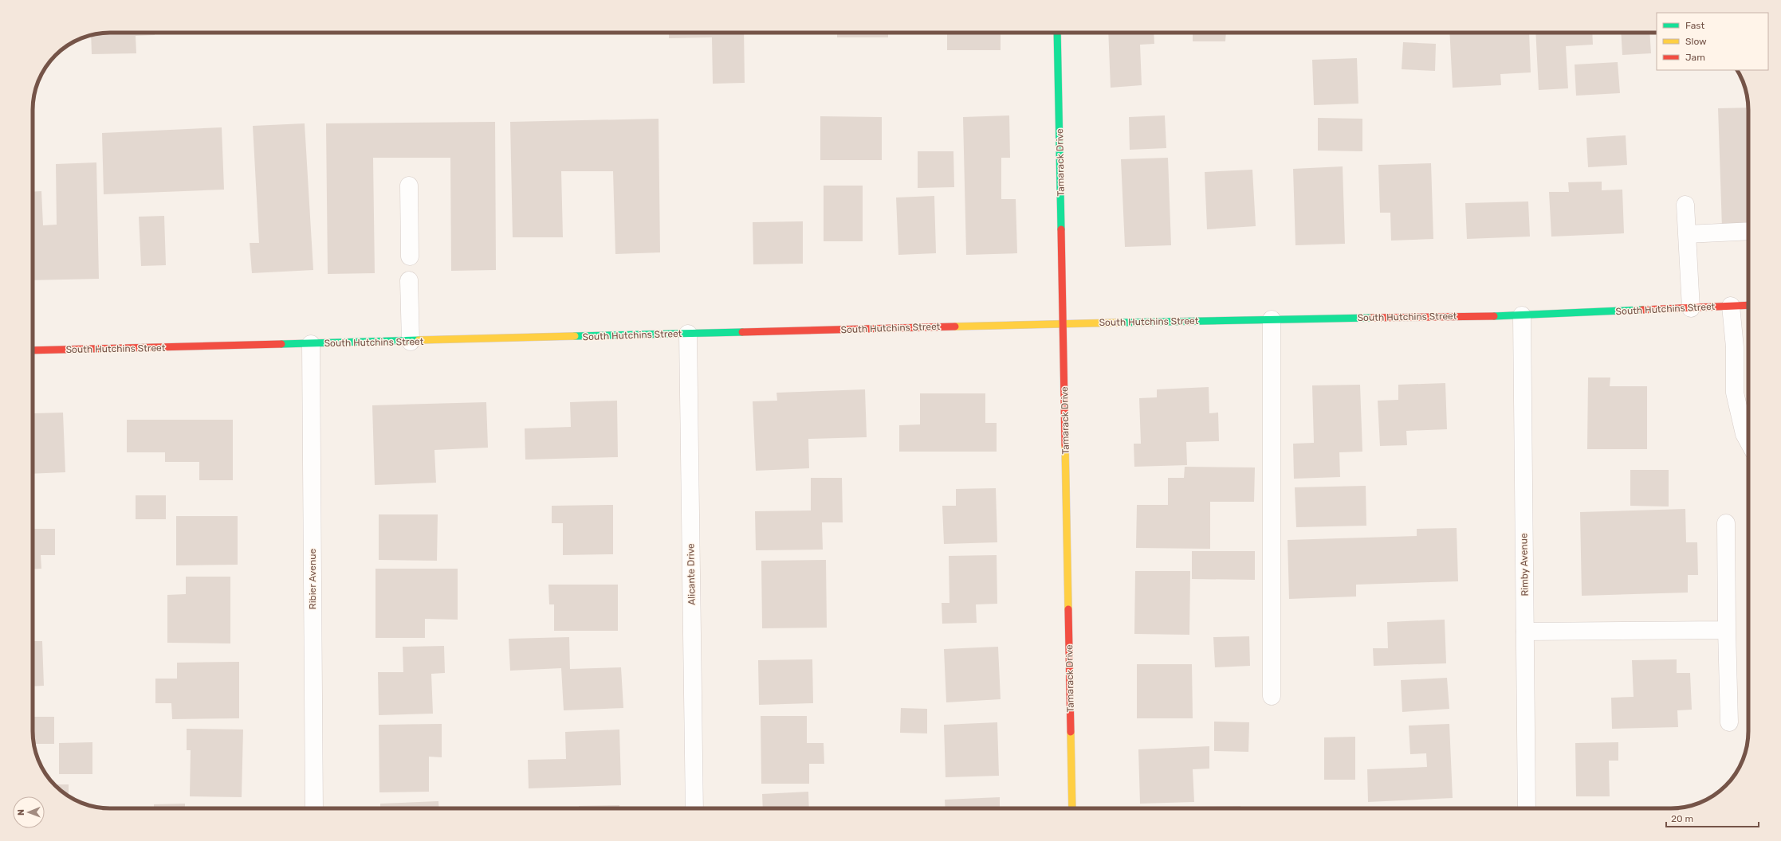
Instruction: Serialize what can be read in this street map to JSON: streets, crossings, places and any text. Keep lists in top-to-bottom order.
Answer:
{
  "streets": {
    "main road": ["Tamarack Drive", "South Hutchins Street"],
    "street": ["Rimby Avenue", "Alicante Drive", "Ribier Avenue"]
  },
  "crossings": [
    ["Tamarack Drive", "South Hutchins Street"],
    ["South Hutchins Street", "Rimby Avenue"],
    ["South Hutchins Street", "Alicante Drive"],
    ["South Hutchins Street", "Ribier Avenue"]
  ],
  "legend": ["Fast", "Slow", "Jam"],
  "scale_bar": "20 m",
  "north": "left"
}
